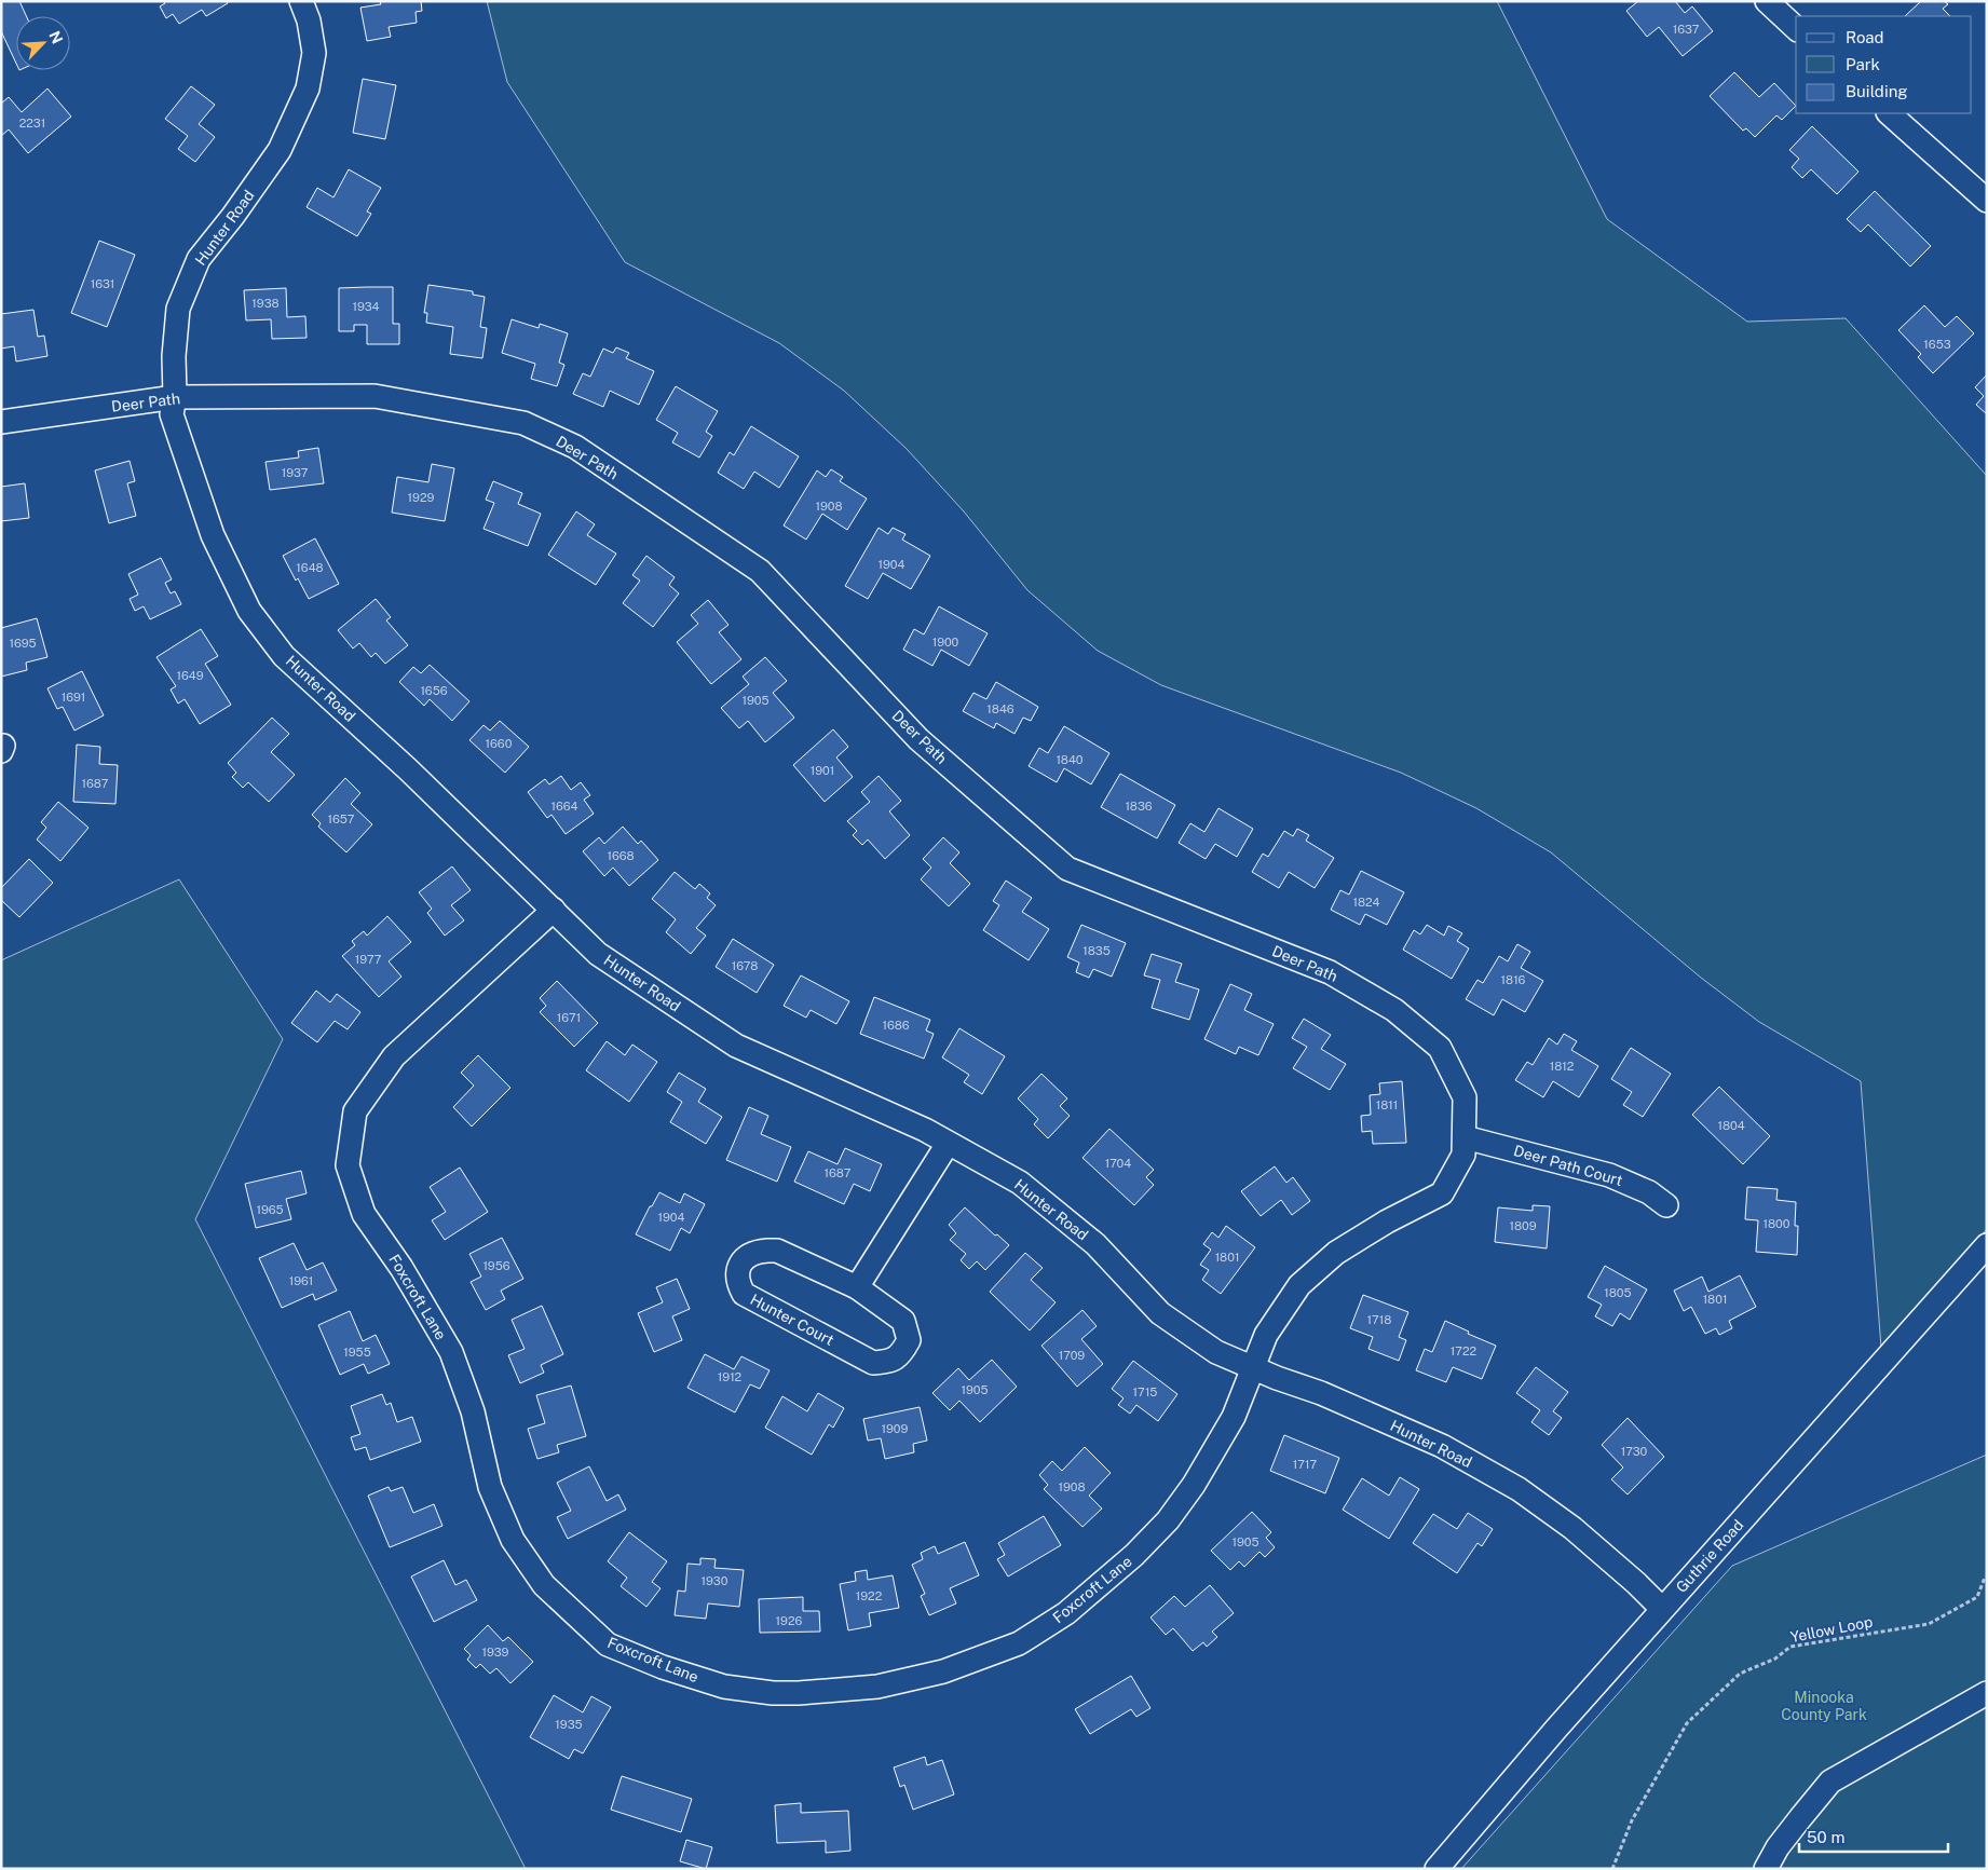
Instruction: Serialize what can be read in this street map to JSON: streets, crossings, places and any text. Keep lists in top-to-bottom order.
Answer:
{
  "streets": {
    "street": [
      "Hunter Road",
      "Deer Path",
      "Deer Path Court",
      "Foxcroft Lane",
      "Hunter Court",
      "Guthrie Road"
    ],
    "path": ["Yellow Loop"]
  },
  "crossings": [
    ["Hunter Road", "Deer Path"],
    ["Hunter Road", "Foxcroft Lane"],
    ["Hunter Road", "Guthrie Road"],
    ["Deer Path", "Deer Path Court"],
    ["Deer Path", "Foxcroft Lane"]
  ],
  "parks": ["Minooka County Park"],
  "house_numbers": [
    "1637",
    "2231",
    "1631",
    "1938",
    "1934",
    "1653",
    "1937",
    "1929",
    "1908",
    "1904",
    "1648",
    "1900",
    "1695",
    "1649",
    "1656",
    "1691",
    "1905",
    "1846",
    "1660",
    "1840",
    "1901",
    "1687",
    "1664",
    "1836",
    "1657",
    "1668",
    "1824",
    "1835",
    "1977",
    "1678",
    "1816",
    "1671",
    "1686",
    "1812",
    "1811",
    "1804",
    "1704",
    "1687",
    "1965",
    "1904",
    "1800",
    "1809",
    "1801",
    "1956",
    "1961",
    "1805",
    "1801",
    "1718",
    "1722",
    "1955",
    "1709",
    "1912",
    "1905",
    "1715",
    "1909",
    "1730",
    "1717",
    "1908",
    "1905",
    "1930",
    "1922",
    "1926",
    "1939",
    "1935"
  ],
  "legend": ["Road", "Park", "Building"],
  "scale_bar": "50 m",
  "north": "top right"
}
